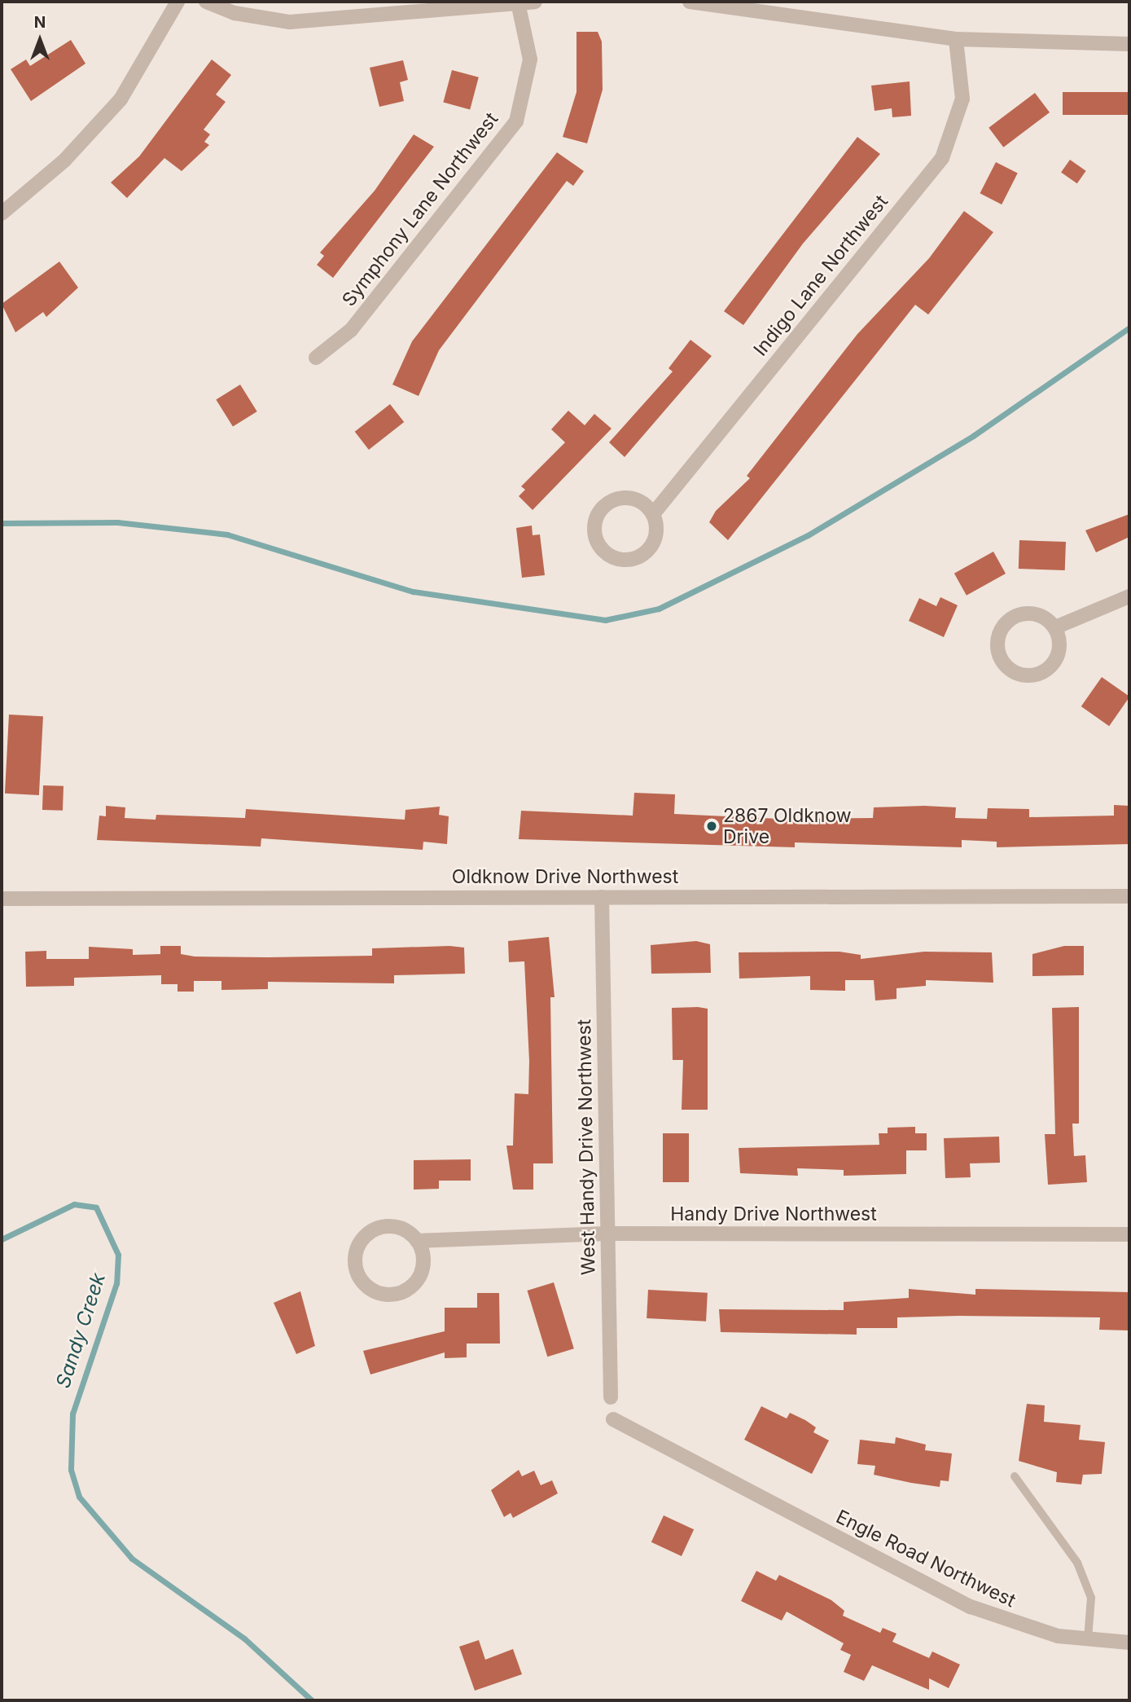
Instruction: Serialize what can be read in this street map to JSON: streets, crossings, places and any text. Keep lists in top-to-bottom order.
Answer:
{
  "streets": {
    "street": [
      "Symphony Lane Northwest",
      "Indigo Lane Northwest",
      "Oldknow Drive Northwest",
      "West Handy Drive Northwest",
      "Handy Drive Northwest",
      "Engle Road Northwest"
    ]
  },
  "crossings": [
    ["Oldknow Drive Northwest", "West Handy Drive Northwest"],
    ["West Handy Drive Northwest", "Handy Drive Northwest"]
  ],
  "water": ["Sandy Creek"],
  "places": ["2867 Oldknow Drive"],
  "north": "top"
}
